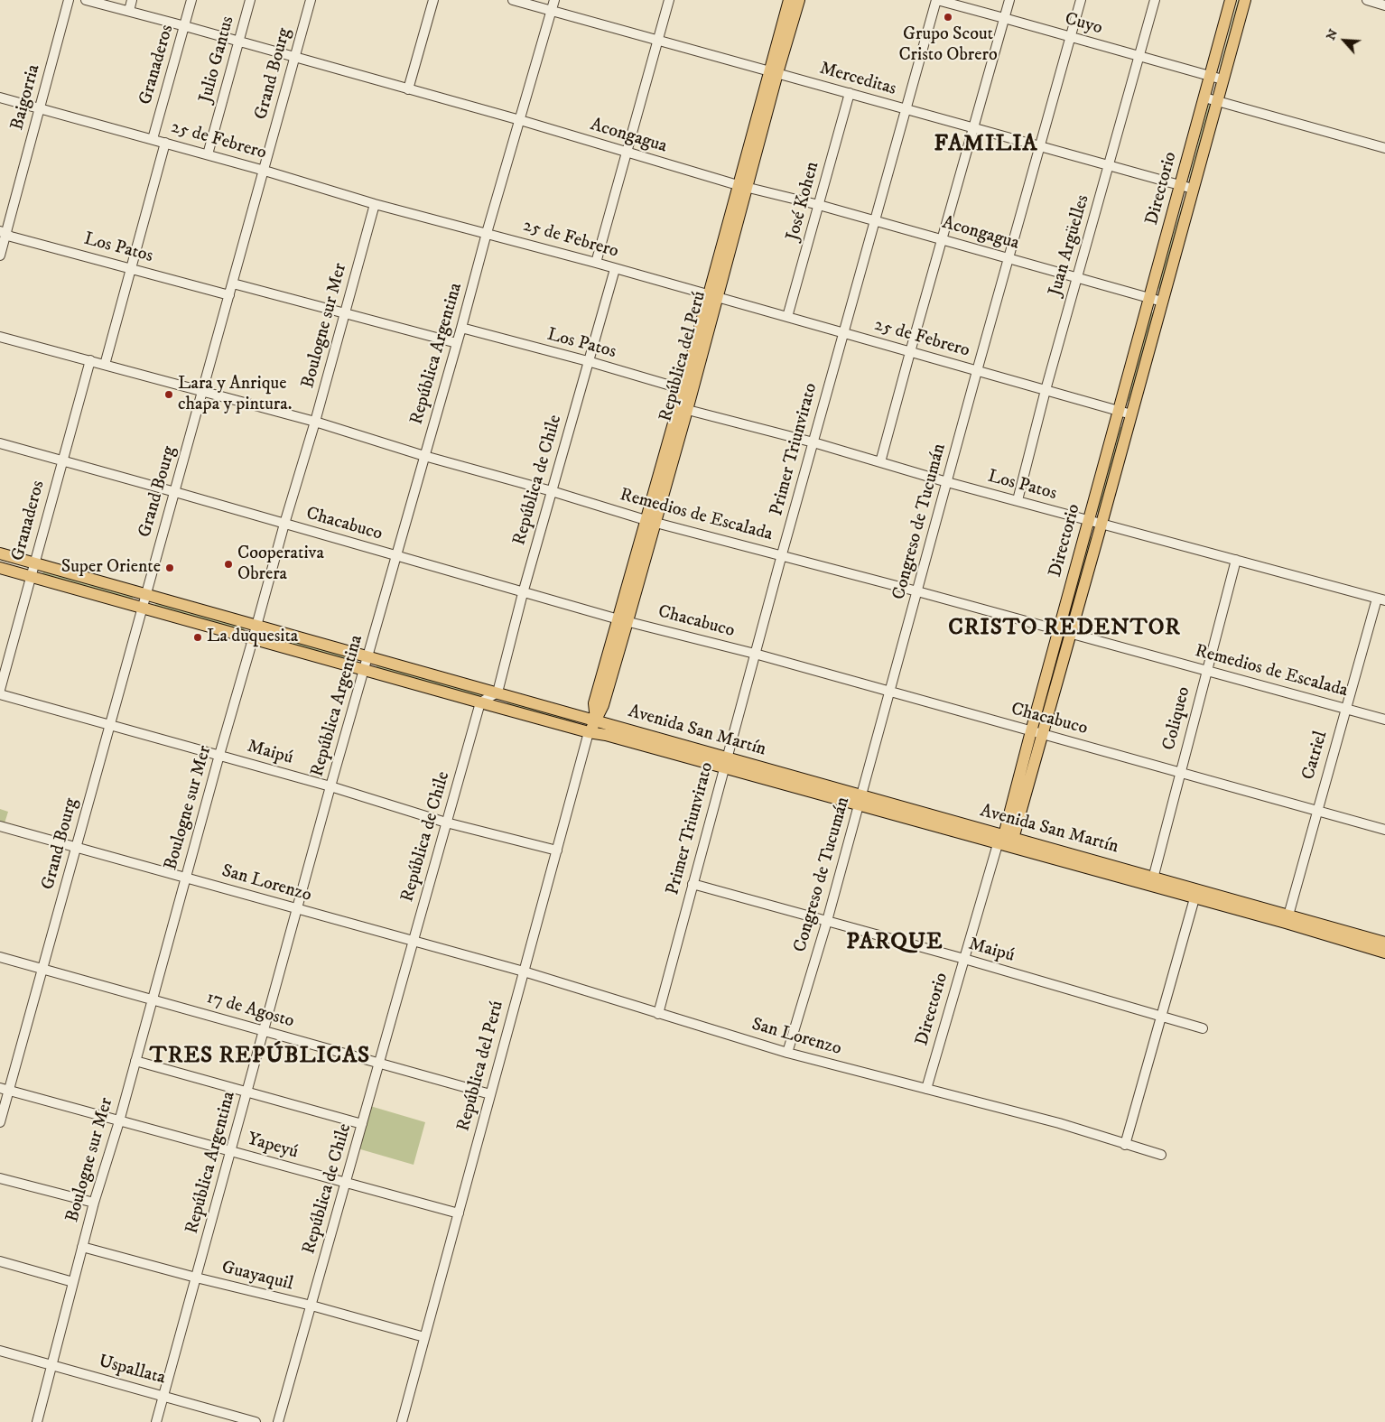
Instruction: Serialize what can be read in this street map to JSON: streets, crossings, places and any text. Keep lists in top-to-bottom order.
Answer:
{
  "streets": {
    "main road": ["Directorio", "República del Perú", "Avenida San Martín"],
    "street": [
      "Cuyo",
      "Julio Gantus",
      "Granaderos",
      "Grand Bourg",
      "Merceditas",
      "Baigorria",
      "Acongagua",
      "25 de Febrero",
      "José Kohen",
      "Juan Argüelles",
      "Los Patos",
      "Boulogne sur Mer",
      "República Argentina",
      "Primer Triunvirato",
      "República de Chile",
      "Remedios de Escalada",
      "Congreso de Tucumán",
      "Chacabuco",
      "Coliqueo",
      "Maipú",
      "Catriel",
      "San Lorenzo",
      "17 de Agosto",
      "Yapeyú",
      "Guayaquil",
      "Uspallata"
    ]
  },
  "crossings": [
    ["Cuyo", "Directorio"],
    ["Cuyo", "Juan Argüelles"],
    ["Cuyo", "Primer Triunvirato"],
    ["Cuyo", "Congreso de Tucumán"],
    ["Julio Gantus", "Acongagua"],
    ["Julio Gantus", "25 de Febrero"],
    ["Granaderos", "Acongagua"],
    ["Granaderos", "25 de Febrero"],
    ["Granaderos", "Remedios de Escalada"],
    ["Granaderos", "Chacabuco"],
    ["Granaderos", "Avenida San Martín"],
    ["Grand Bourg", "Acongagua"],
    ["Grand Bourg", "25 de Febrero"],
    ["Grand Bourg", "Los Patos"],
    ["Grand Bourg", "Remedios de Escalada"],
    ["Grand Bourg", "Chacabuco"],
    ["Grand Bourg", "Avenida San Martín"],
    ["Grand Bourg", "Maipú"],
    ["Grand Bourg", "San Lorenzo"],
    ["Grand Bourg", "17 de Agosto"],
    ["Grand Bourg", "Yapeyú"],
    ["Merceditas", "Directorio"],
    ["Merceditas", "José Kohen"],
    ["Merceditas", "Juan Argüelles"],
    ["Merceditas", "República Argentina"],
    ["Merceditas", "República del Perú"],
    ["Merceditas", "Primer Triunvirato"],
    ["Merceditas", "Congreso de Tucumán"],
    ["Baigorria", "25 de Febrero"],
    ["Baigorria", "Los Patos"],
    ["Acongagua", "Directorio"],
    ["Acongagua", "José Kohen"],
    ["Acongagua", "Juan Argüelles"],
    ["Acongagua", "República Argentina"],
    ["Acongagua", "República del Perú"],
    ["Acongagua", "Primer Triunvirato"],
    ["Acongagua", "Congreso de Tucumán"],
    ["25 de Febrero", "Directorio"],
    ["25 de Febrero", "José Kohen"],
    ["25 de Febrero", "Juan Argüelles"],
    ["25 de Febrero", "Boulogne sur Mer"],
    ["25 de Febrero", "República Argentina"],
    ["25 de Febrero", "República del Perú"],
    ["25 de Febrero", "Primer Triunvirato"],
    ["25 de Febrero", "República de Chile"],
    ["25 de Febrero", "Congreso de Tucumán"],
    ["Directorio", "Los Patos"],
    ["Directorio", "Remedios de Escalada"],
    ["Directorio", "Chacabuco"],
    ["Directorio", "Avenida San Martín"],
    ["Directorio", "Maipú"],
    ["Directorio", "San Lorenzo"],
    ["Juan Argüelles", "Los Patos"],
    ["Los Patos", "República Argentina"],
    ["Los Patos", "República del Perú"],
    ["Los Patos", "Primer Triunvirato"],
    ["Los Patos", "República de Chile"],
    ["Los Patos", "Congreso de Tucumán"],
    ["Los Patos", "Coliqueo"],
    ["Los Patos", "Catriel"],
    ["Boulogne sur Mer", "Remedios de Escalada"],
    ["Boulogne sur Mer", "Chacabuco"],
    ["Boulogne sur Mer", "Avenida San Martín"],
    ["Boulogne sur Mer", "Maipú"],
    ["Boulogne sur Mer", "San Lorenzo"],
    ["Boulogne sur Mer", "17 de Agosto"],
    ["Boulogne sur Mer", "Yapeyú"],
    ["Boulogne sur Mer", "Guayaquil"],
    ["Boulogne sur Mer", "Uspallata"],
    ["República Argentina", "Remedios de Escalada"],
    ["República Argentina", "Chacabuco"],
    ["República Argentina", "Avenida San Martín"],
    ["República Argentina", "Maipú"],
    ["República Argentina", "San Lorenzo"],
    ["República Argentina", "17 de Agosto"],
    ["República Argentina", "Yapeyú"],
    ["República Argentina", "Guayaquil"],
    ["República Argentina", "Uspallata"],
    ["República del Perú", "Remedios de Escalada"],
    ["República del Perú", "Chacabuco"],
    ["República del Perú", "Avenida San Martín"],
    ["República del Perú", "Maipú"],
    ["República del Perú", "San Lorenzo"],
    ["República del Perú", "17 de Agosto"],
    ["República del Perú", "Yapeyú"],
    ["República del Perú", "Guayaquil"],
    ["Primer Triunvirato", "Remedios de Escalada"],
    ["Primer Triunvirato", "Chacabuco"],
    ["Primer Triunvirato", "Avenida San Martín"],
    ["Primer Triunvirato", "Maipú"],
    ["Primer Triunvirato", "San Lorenzo"],
    ["República de Chile", "Remedios de Escalada"],
    ["República de Chile", "Chacabuco"],
    ["República de Chile", "Avenida San Martín"],
    ["República de Chile", "Maipú"],
    ["República de Chile", "San Lorenzo"],
    ["República de Chile", "17 de Agosto"],
    ["República de Chile", "Yapeyú"],
    ["República de Chile", "Guayaquil"],
    ["Remedios de Escalada", "Congreso de Tucumán"],
    ["Remedios de Escalada", "Coliqueo"],
    ["Remedios de Escalada", "Catriel"],
    ["Congreso de Tucumán", "Chacabuco"],
    ["Congreso de Tucumán", "Avenida San Martín"],
    ["Congreso de Tucumán", "Maipú"],
    ["Congreso de Tucumán", "San Lorenzo"],
    ["Chacabuco", "Coliqueo"],
    ["Chacabuco", "Catriel"],
    ["Coliqueo", "Avenida San Martín"],
    ["Avenida San Martín", "Catriel"]
  ],
  "districts": [
    "FAMILIA",
    "CRISTO REDENTOR",
    "PARQUE",
    "TRES REPÚBLICAS"
  ],
  "places": [
    "Grupo Scout Cristo Obrero",
    "Lara y Anrique chapa y pintura.",
    "Cooperativa Obrera",
    "Super Oriente",
    "La duquesita"
  ],
  "north": "top left"
}
